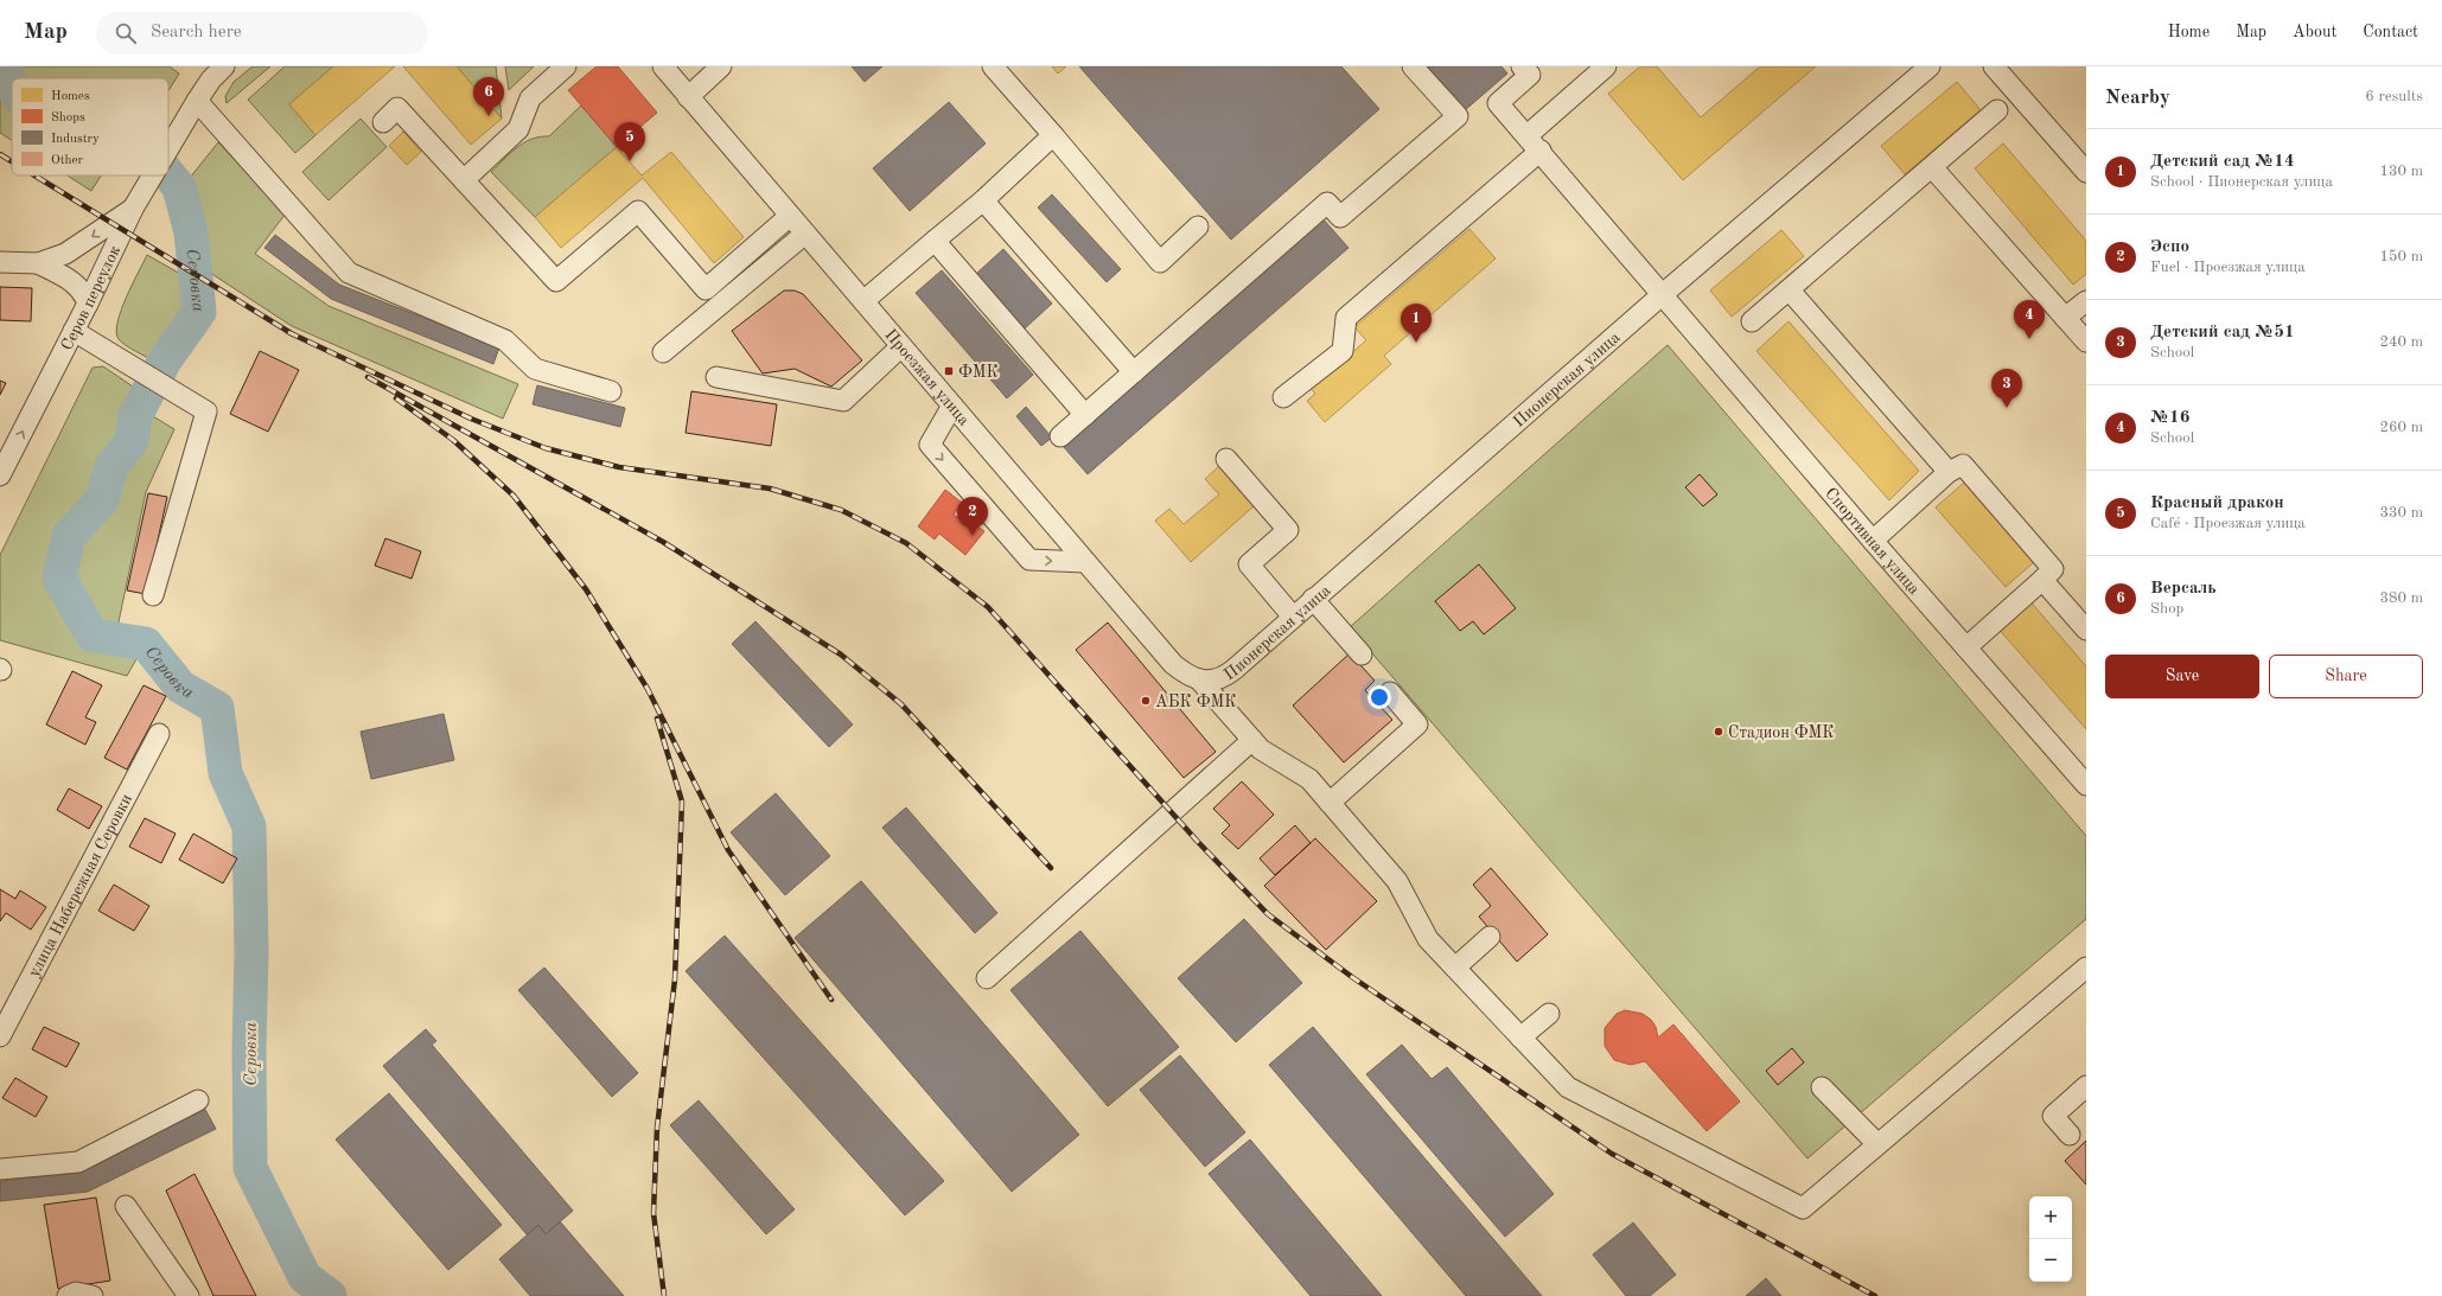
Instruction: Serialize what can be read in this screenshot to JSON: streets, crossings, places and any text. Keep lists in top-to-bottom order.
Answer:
{
  "streets": {
    "street": [
      "Серов переулок",
      "Проезжая улица",
      "Пионерская улица",
      "Спортивная улица",
      "улица Набережная Серовки"
    ]
  },
  "crossings": [
    ["Проезжая улица", "Пионерская улица"],
    ["Пионерская улица", "Спортивная улица"]
  ],
  "one_way": ["Серов переулок"],
  "water": ["Серовка"],
  "places": {
    "transit": ["ФМК"],
    "other": ["АБК ФМК", "Стадион ФМК"]
  },
  "legend": [
    "Homes",
    "Shops",
    "Industry",
    "Other"
  ],
  "page": {
    "header": "Map",
    "search": "Search here",
    "nav": [
      "Home",
      "Map",
      "About",
      "Contact"
    ],
    "heading": ["Nearby", "6 results"],
    "pins": [
      "6",
      "5",
      "4",
      "1",
      "3",
      "2"
    ],
    "list": [
      {
        "mark": "1",
        "name": "Детский сад №14",
        "note": "School · Пионерская улица",
        "value": "130 m"
      },
      {
        "mark": "2",
        "name": "Эспо",
        "note": "Fuel · Проезжая улица",
        "value": "150 m"
      },
      {
        "mark": "3",
        "name": "Детский сад №51",
        "note": "School",
        "value": "240 m"
      },
      {
        "mark": "4",
        "name": "№16",
        "note": "School",
        "value": "260 m"
      },
      {
        "mark": "5",
        "name": "Красный дракон",
        "note": "Café · Проезжая улица",
        "value": "330 m"
      },
      {
        "mark": "6",
        "name": "Версаль",
        "note": "Shop",
        "value": "380 m"
      }
    ],
    "buttons": ["Save", "Share"],
    "map_buttons": ["+", "−"]
  }
}
